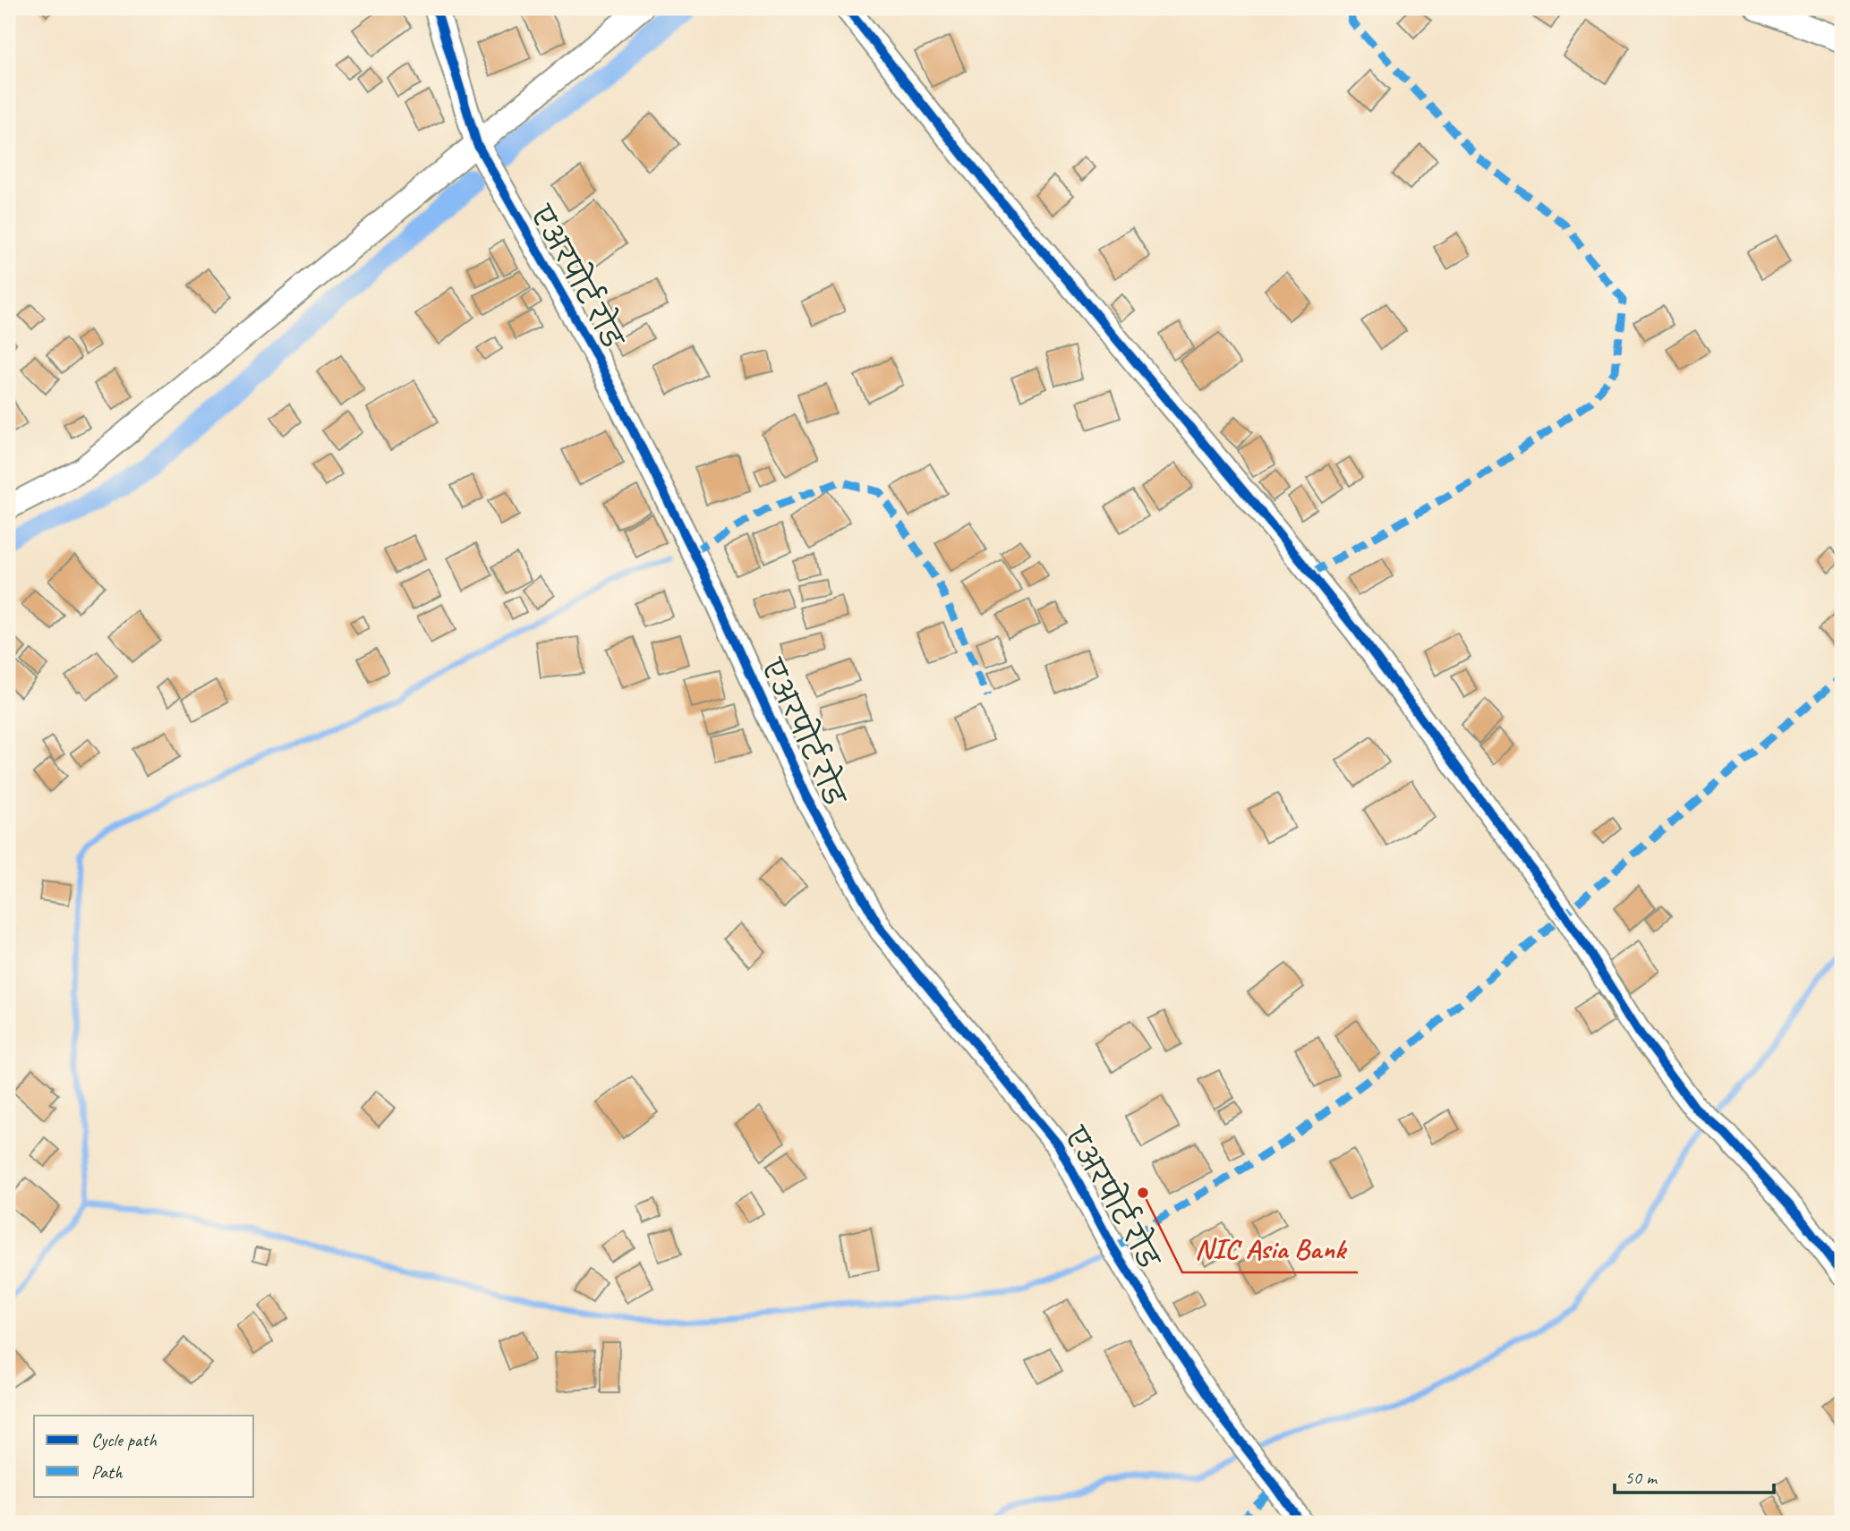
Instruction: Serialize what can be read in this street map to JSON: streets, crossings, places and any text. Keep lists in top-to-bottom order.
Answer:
{
  "streets": {
    "street": ["एअरपोर्ट रोड"]
  },
  "places": ["NIC Asia Bank"],
  "legend": ["Cycle path", "Path"],
  "scale_bar": "50 m"
}
